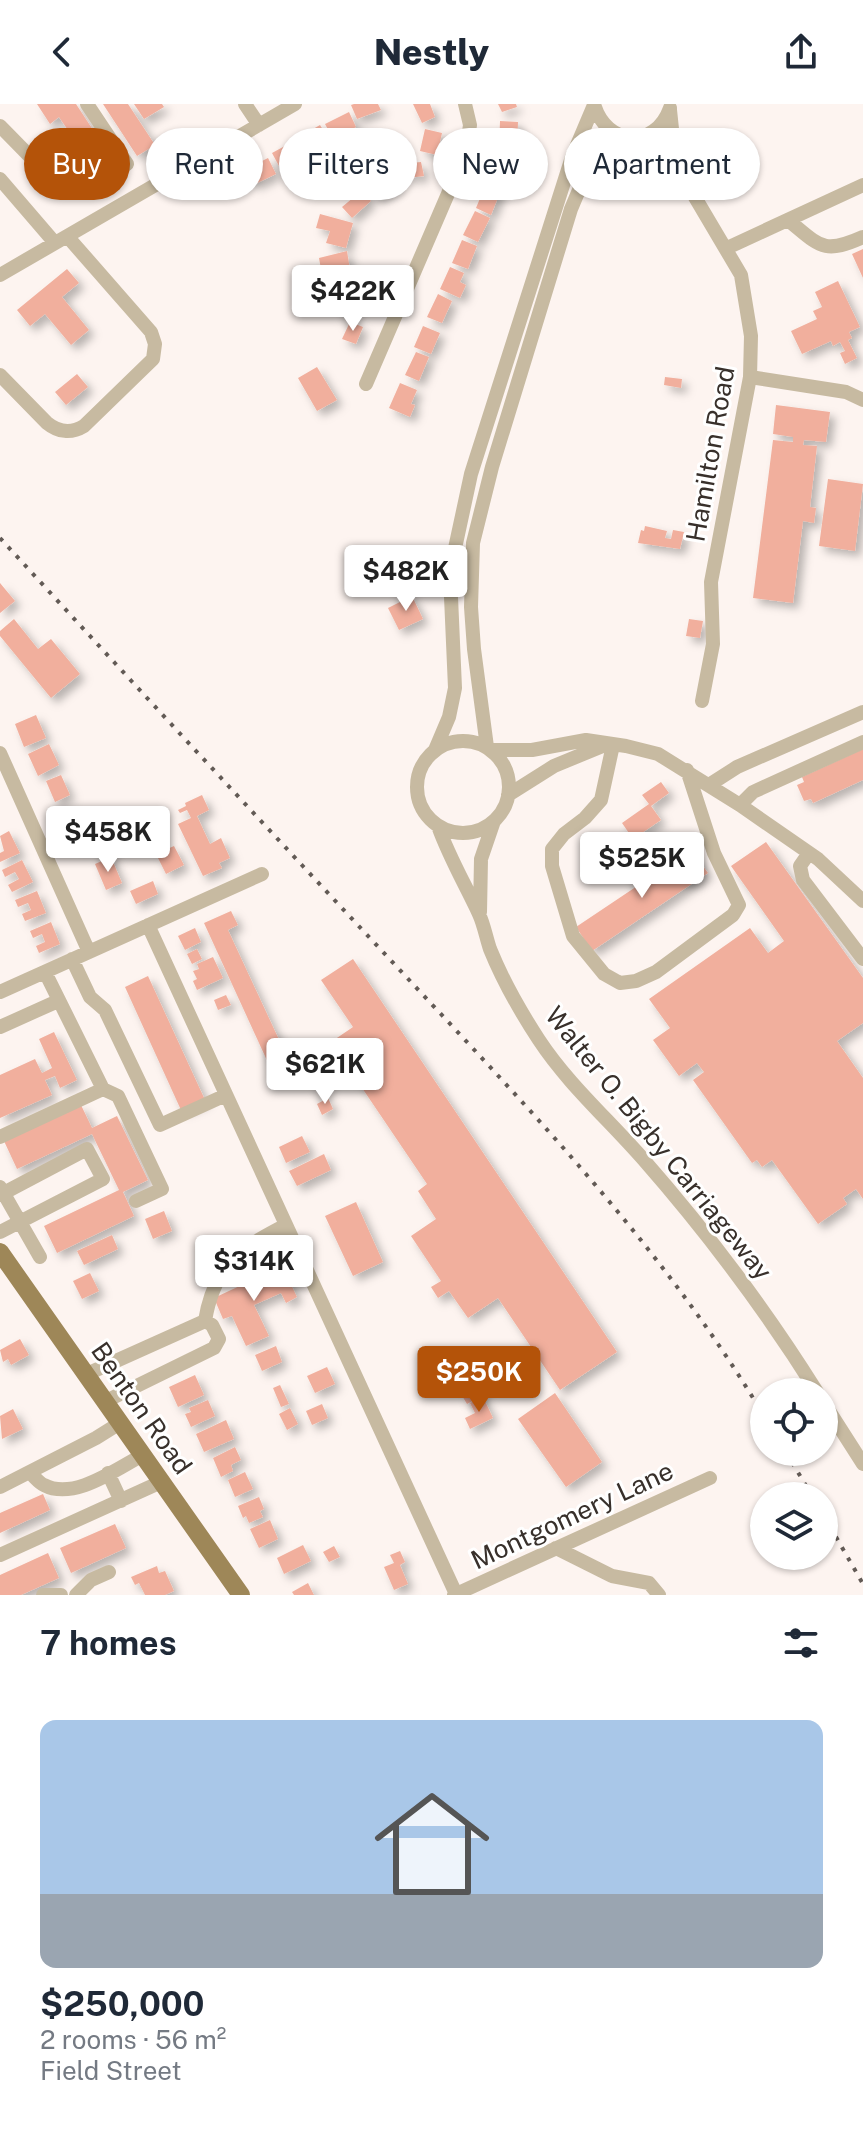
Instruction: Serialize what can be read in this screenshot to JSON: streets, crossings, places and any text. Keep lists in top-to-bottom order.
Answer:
{
  "streets": {
    "main road": ["Benton Road"],
    "street": ["Hamilton Road", "Walter O. Bigby Carriageway", "Montgomery Lane"]
  },
  "page": {
    "header": "Nestly",
    "chip": [
      "Buy",
      "Rent",
      "Filters",
      "New",
      "Apartment"
    ],
    "price": [
      "$422K",
      "$482K",
      "$458K",
      "$525K",
      "$621K",
      "$314K",
      "$250K"
    ],
    "heading": "7 homes",
    "list": [
      {
        "name": "$250,000",
        "note": "2 rooms · 56 m² · Field Street"
      }
    ]
  }
}
